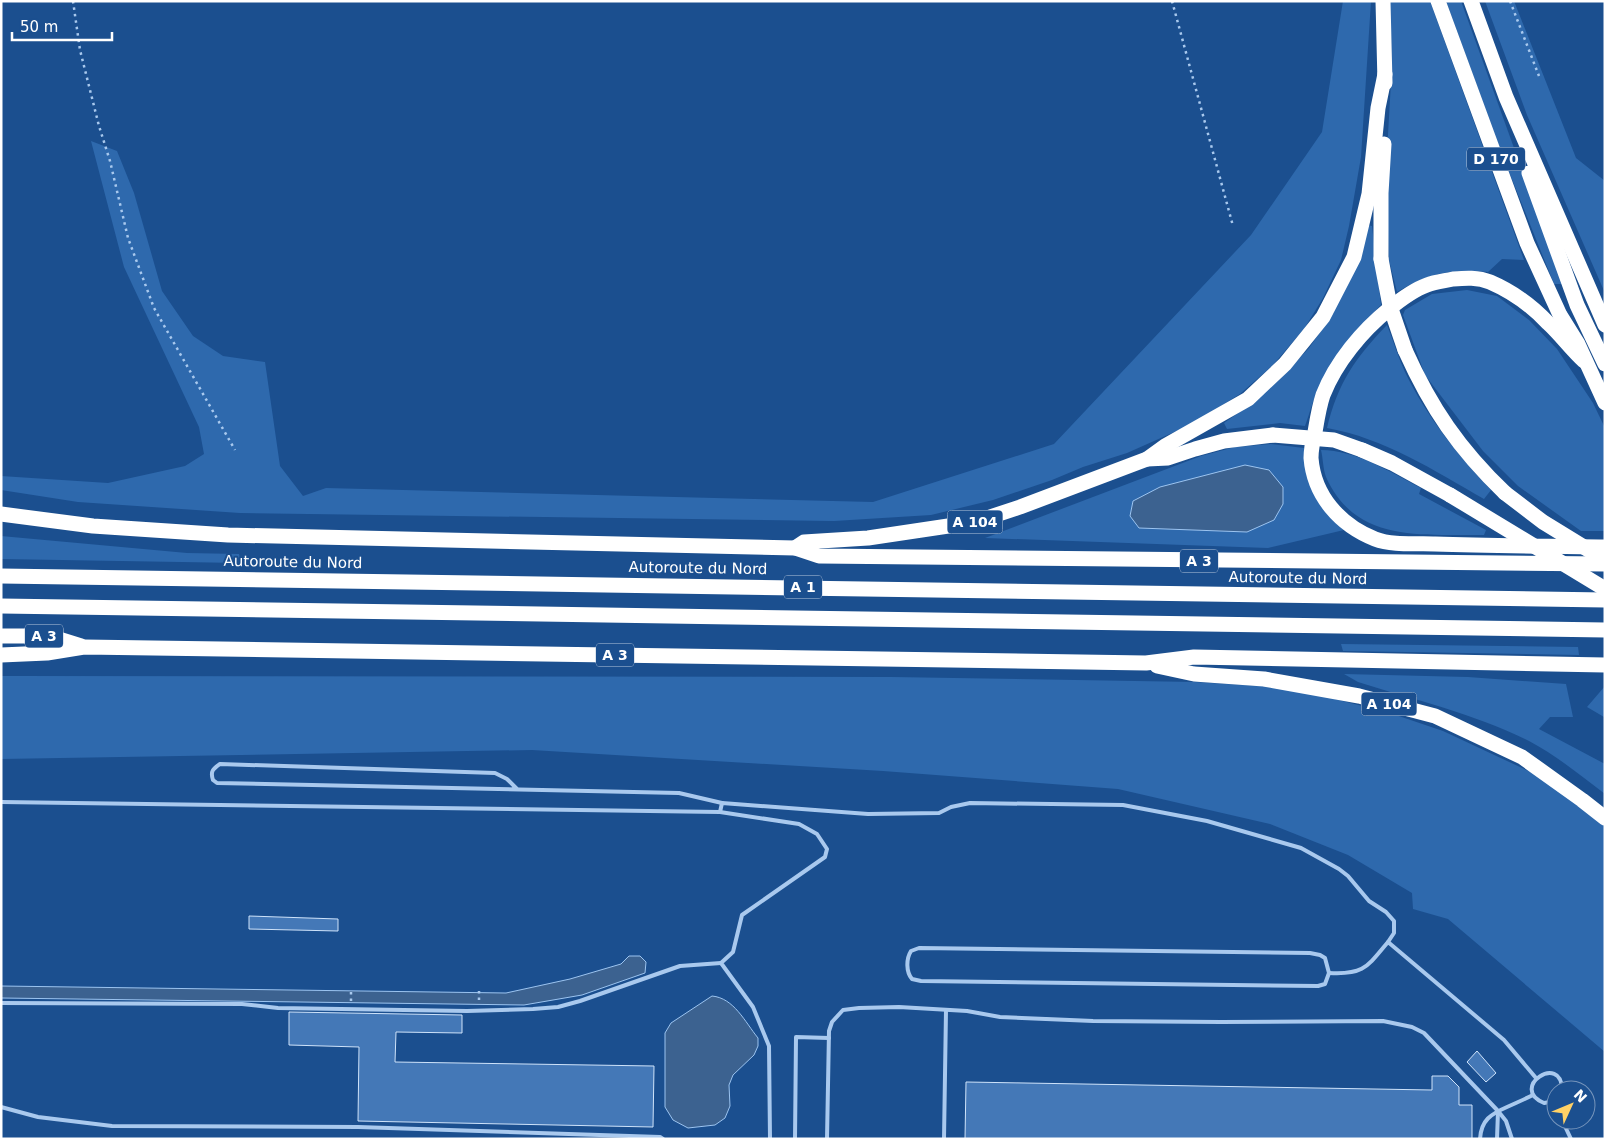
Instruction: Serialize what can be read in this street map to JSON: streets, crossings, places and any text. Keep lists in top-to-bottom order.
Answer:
{
  "streets": {
    "highway": [
      "D 170",
      "A 104",
      "A 3",
      "Autoroute du Nord",
      "A 1"
    ]
  },
  "crossings": [
    ["A 104", "A 3"]
  ],
  "scale_bar": "50 m",
  "north": "top right"
}
